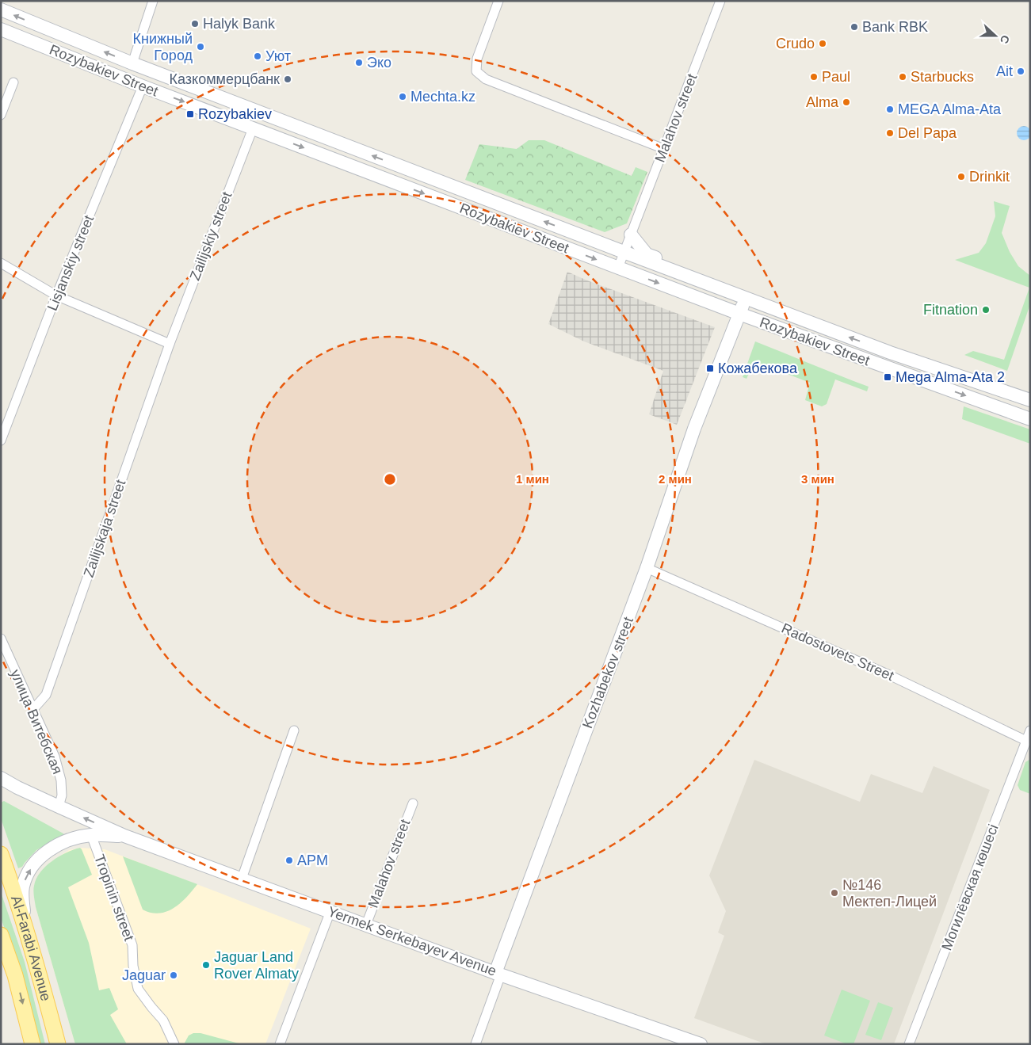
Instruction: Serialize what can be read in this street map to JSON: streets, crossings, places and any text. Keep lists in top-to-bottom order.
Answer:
{
  "streets": {
    "main road": [
      "Rozybakiev Street",
      "Kozhabekov street",
      "Yermek Serkebayev Avenue",
      "Al-Farabi Avenue"
    ],
    "street": [
      "Malahov street",
      "Zailijskiy street",
      "Lisjanskiy street",
      "Zailijskaja street",
      "Radostovets Street",
      "улица Витебская",
      "Могилёвская көшесі",
      "Tropinin street"
    ]
  },
  "crossings": [
    ["Rozybakiev Street", "Malahov street"],
    ["Rozybakiev Street", "Zailijskiy street"],
    ["Rozybakiev Street", "Lisjanskiy street"],
    ["Rozybakiev Street", "Kozhabekov street"],
    ["Malahov street", "Yermek Serkebayev Avenue"],
    ["Zailijskiy street", "Zailijskaja street"],
    ["Zailijskaja street", "улица Витебская"],
    ["Radostovets Street", "Kozhabekov street"],
    ["Radostovets Street", "Могилёвская көшесі"],
    ["Kozhabekov street", "Yermek Serkebayev Avenue"]
  ],
  "places": {
    "other": [
      "Halyk Bank",
      "Bank RBK",
      "Crudo",
      "Книжный Город",
      "Уют",
      "Эко",
      "Ait",
      "Paul",
      "Starbucks",
      "Казкоммерцбанк",
      "Mechta.kz",
      "Alma",
      "MEGA Alma-Ata",
      "Del Papa",
      "Drinkit",
      "Fitnation",
      "APM",
      "№146 Мектеп-Лицей",
      "Jaguar Land Rover Almaty",
      "Jaguar"
    ],
    "transit": ["Rozybakiev", "Кожабекова", "Mega Alma-Ata 2"]
  },
  "north": "right",
  "rings": ["1 мин", "2 мин", "3 мин"]
}
